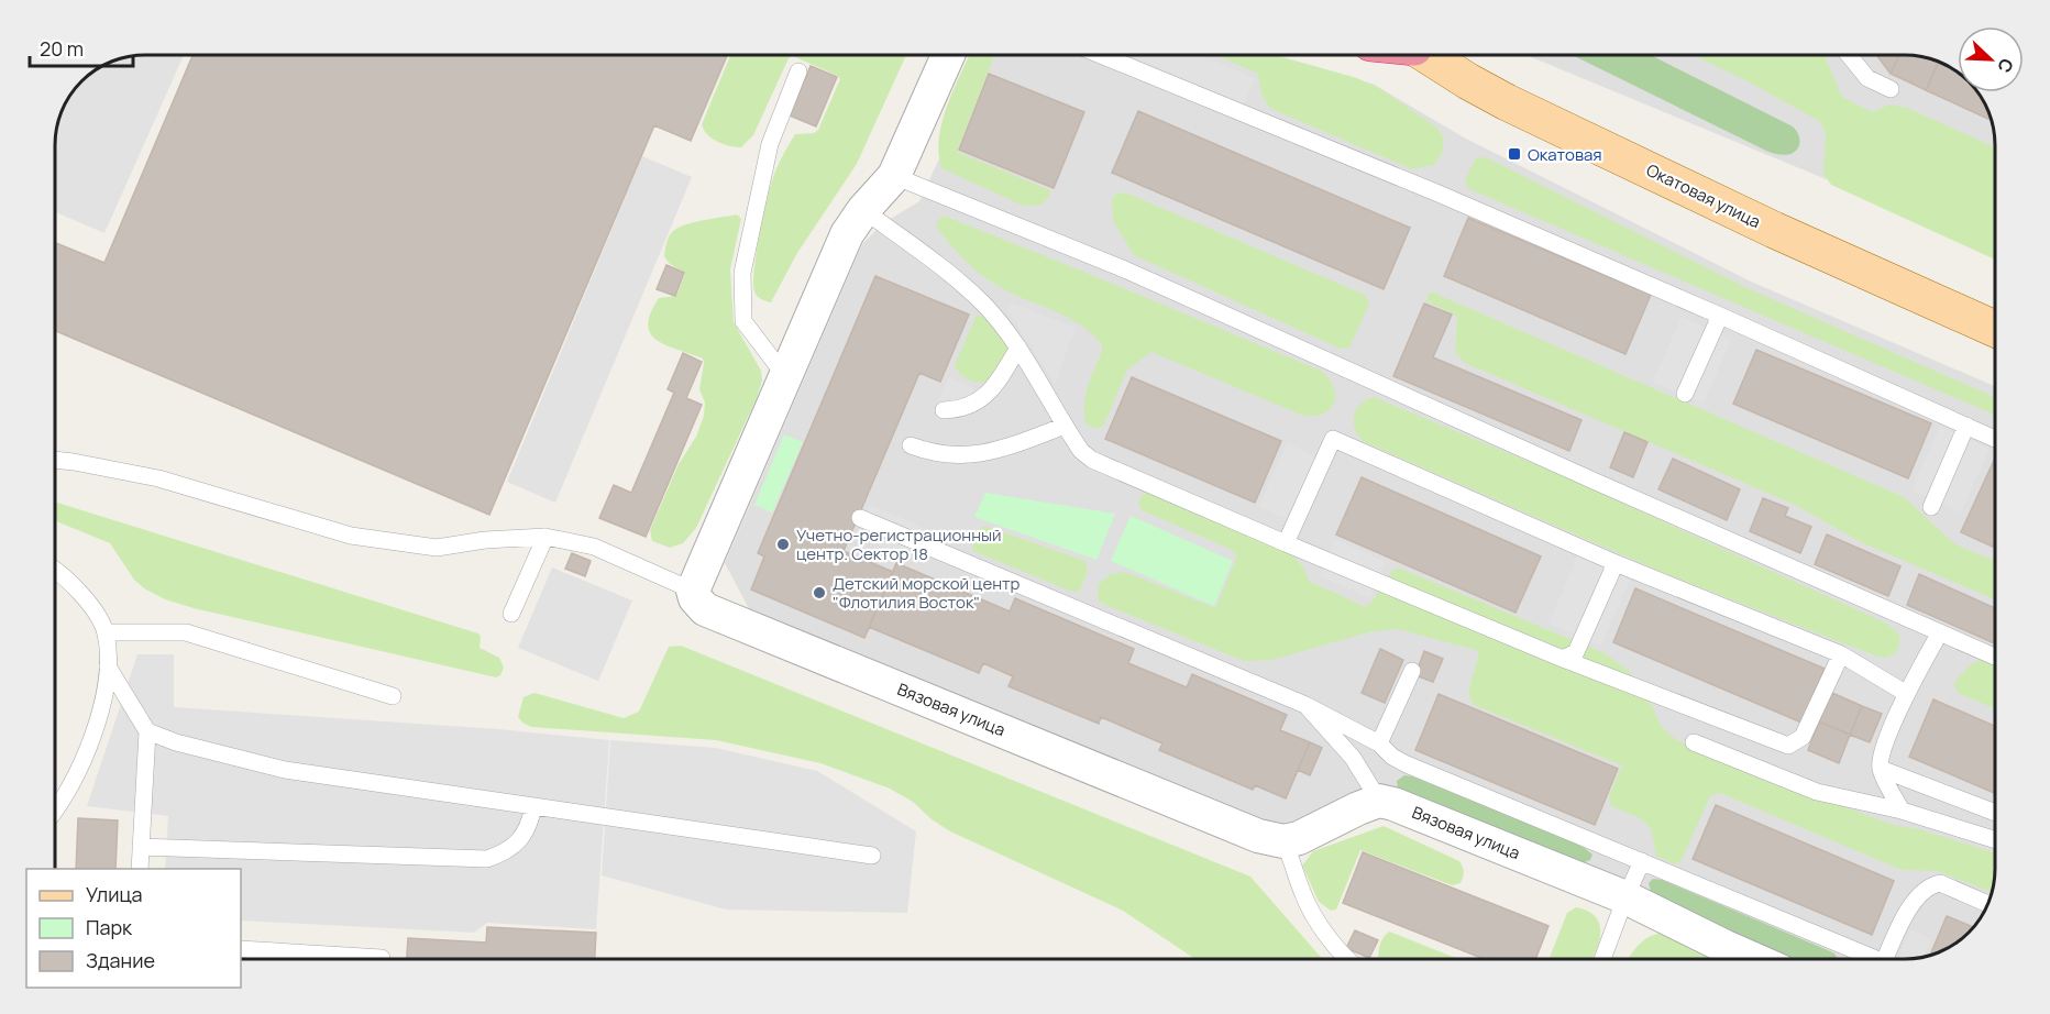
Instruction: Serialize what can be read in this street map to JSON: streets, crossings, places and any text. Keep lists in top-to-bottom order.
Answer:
{
  "streets": {
    "main road": ["Окатовая улица"],
    "street": ["Вязовая улица"]
  },
  "places": {
    "transit": ["Окатовая"],
    "other": ["Учетно-регистрационный центр. Сектор 18", "Детский морской центр \"Флотилия Восток\""]
  },
  "legend": ["Улица", "Парк", "Здание"],
  "scale_bar": "20 m",
  "north": "bottom right"
}
